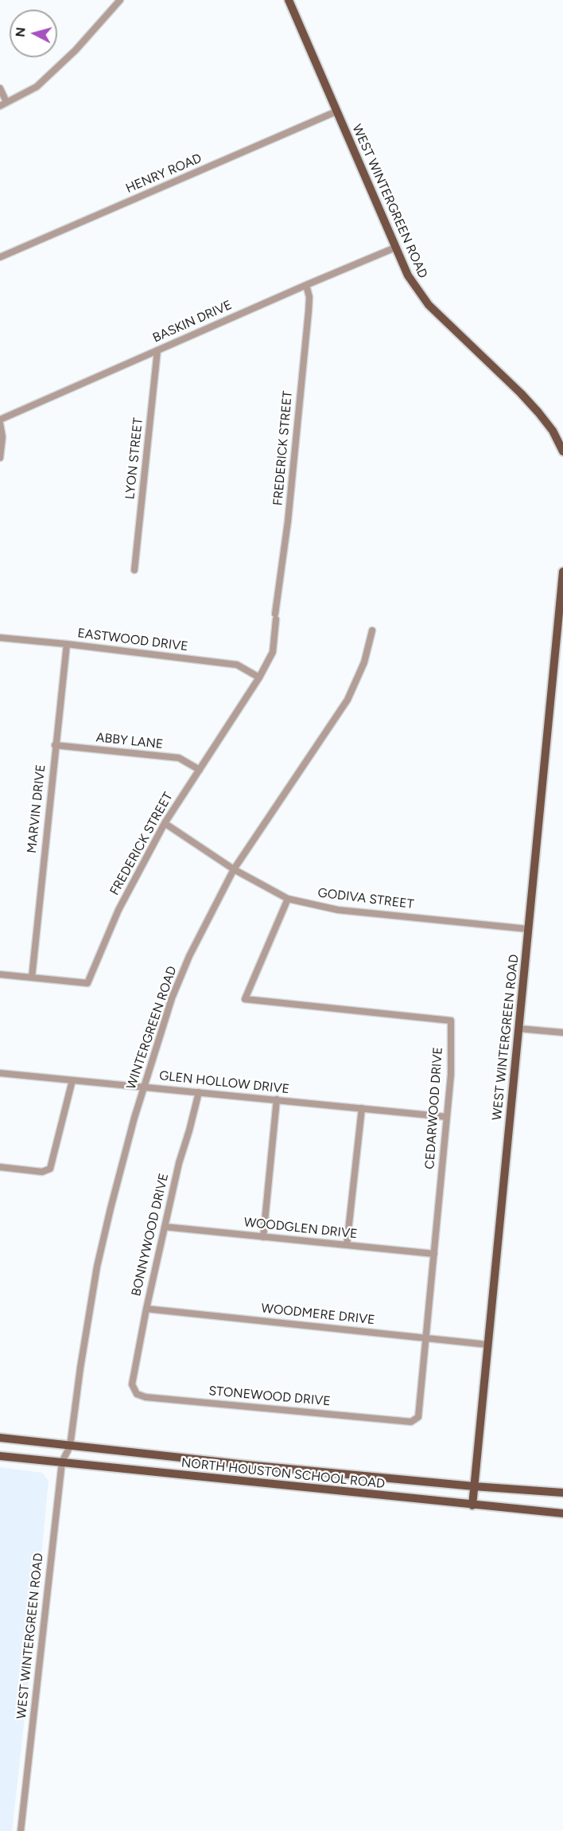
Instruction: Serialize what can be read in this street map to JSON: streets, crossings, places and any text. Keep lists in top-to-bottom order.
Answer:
{
  "streets": {
    "main road": ["WEST WINTERGREEN ROAD", "NORTH HOUSTON SCHOOL ROAD"],
    "street": [
      "HENRY ROAD",
      "BASKIN DRIVE",
      "FREDERICK STREET",
      "LYON STREET",
      "EASTWOOD DRIVE",
      "ABBY LANE",
      "MARVIN DRIVE",
      "GODIVA STREET",
      "WINTERGREEN ROAD",
      "GLEN HOLLOW DRIVE",
      "CEDARWOOD DRIVE",
      "WOODGLEN DRIVE",
      "BONNYWOOD DRIVE",
      "WOODMERE DRIVE",
      "STONEWOOD DRIVE"
    ]
  },
  "crossings": [
    ["HENRY ROAD", "WEST WINTERGREEN ROAD"],
    ["WEST WINTERGREEN ROAD", "BASKIN DRIVE"],
    ["WEST WINTERGREEN ROAD", "GODIVA STREET"],
    ["WEST WINTERGREEN ROAD", "WINTERGREEN ROAD"],
    ["WEST WINTERGREEN ROAD", "WOODMERE DRIVE"],
    ["WEST WINTERGREEN ROAD", "NORTH HOUSTON SCHOOL ROAD"],
    ["BASKIN DRIVE", "FREDERICK STREET"],
    ["BASKIN DRIVE", "LYON STREET"],
    ["FREDERICK STREET", "EASTWOOD DRIVE"],
    ["FREDERICK STREET", "ABBY LANE"],
    ["FREDERICK STREET", "MARVIN DRIVE"],
    ["FREDERICK STREET", "GODIVA STREET"],
    ["EASTWOOD DRIVE", "MARVIN DRIVE"],
    ["ABBY LANE", "MARVIN DRIVE"],
    ["GODIVA STREET", "WINTERGREEN ROAD"],
    ["GODIVA STREET", "CEDARWOOD DRIVE"],
    ["WINTERGREEN ROAD", "GLEN HOLLOW DRIVE"],
    ["WINTERGREEN ROAD", "NORTH HOUSTON SCHOOL ROAD"],
    ["GLEN HOLLOW DRIVE", "CEDARWOOD DRIVE"],
    ["GLEN HOLLOW DRIVE", "BONNYWOOD DRIVE"],
    ["CEDARWOOD DRIVE", "WOODGLEN DRIVE"],
    ["CEDARWOOD DRIVE", "WOODMERE DRIVE"],
    ["CEDARWOOD DRIVE", "STONEWOOD DRIVE"],
    ["WOODGLEN DRIVE", "BONNYWOOD DRIVE"],
    ["BONNYWOOD DRIVE", "WOODMERE DRIVE"],
    ["BONNYWOOD DRIVE", "STONEWOOD DRIVE"]
  ],
  "north": "left"
}
